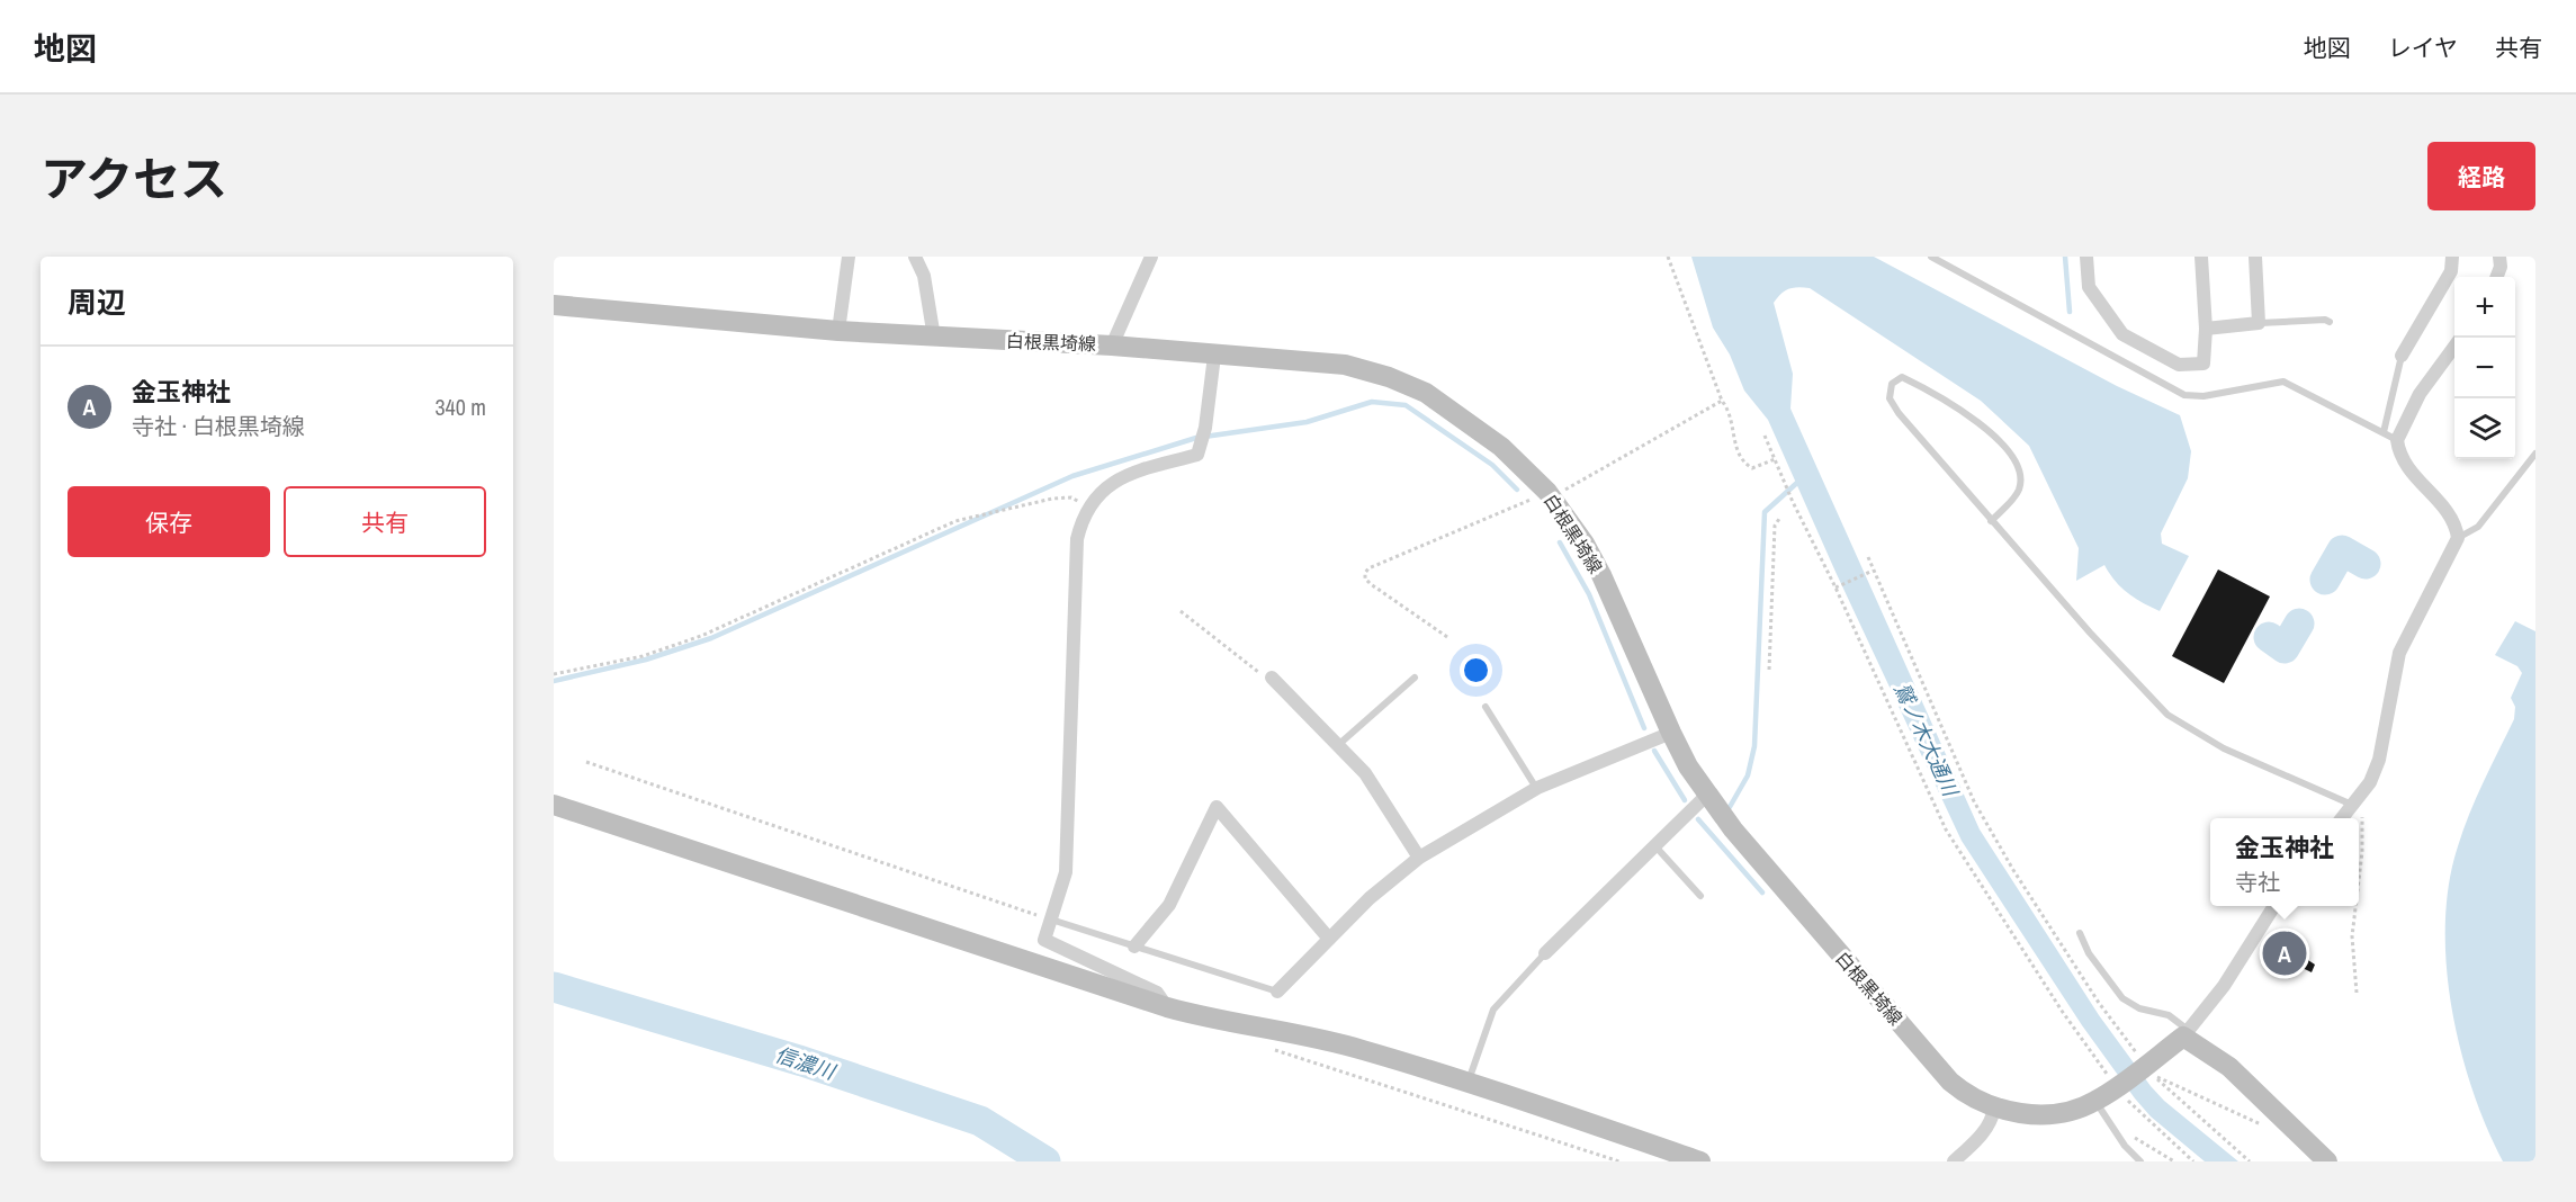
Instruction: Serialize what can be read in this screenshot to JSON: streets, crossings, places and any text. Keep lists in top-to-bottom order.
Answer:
{
  "streets": {
    "main road": ["白根黒埼線"]
  },
  "water": ["鷲ノ木大通川", "信濃川"],
  "page": {
    "header": "地図",
    "nav": ["地図", "レイヤ", "共有"],
    "title": "アクセス",
    "buttons": [
      "経路",
      ["保存", "共有"]
    ],
    "heading": "周辺",
    "map_buttons": ["+", "−"],
    "list": [
      {
        "mark": "A",
        "name": "金玉神社",
        "note": "寺社 · 白根黒埼線",
        "value": "340 m"
      }
    ],
    "popup": ["金玉神社", "寺社"],
    "pins": "A"
  }
}
